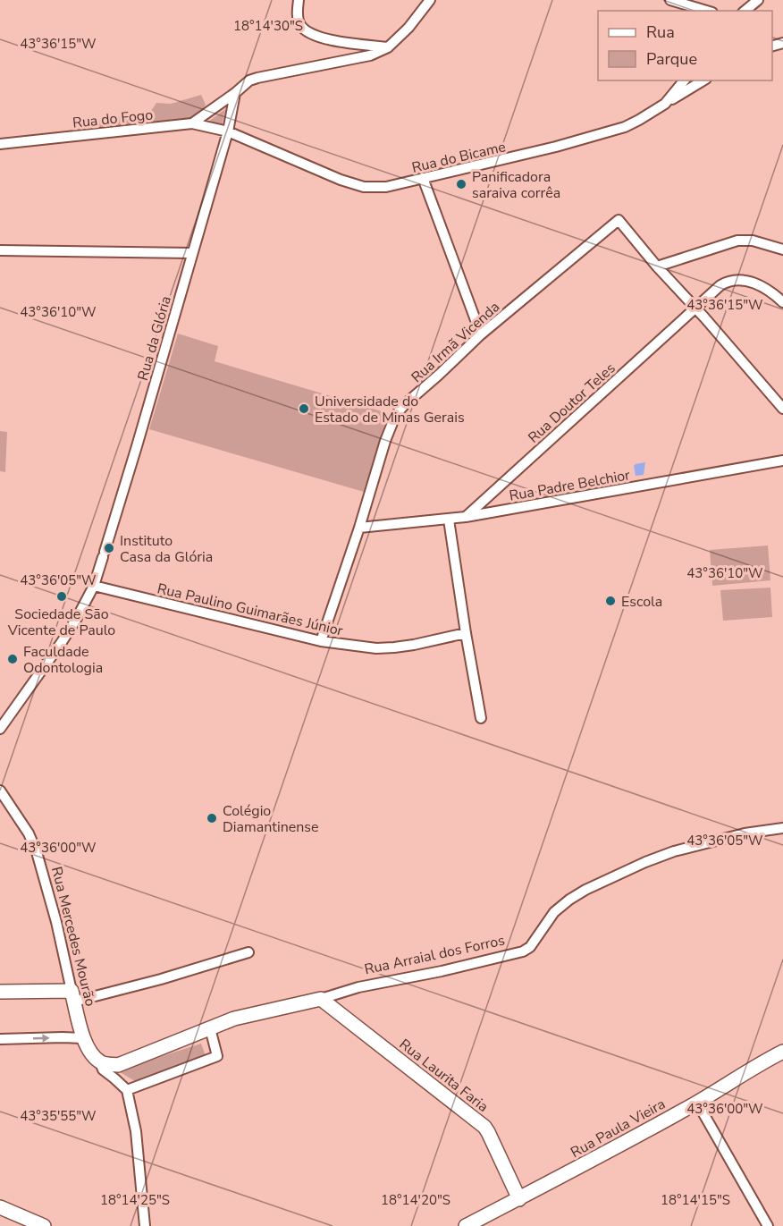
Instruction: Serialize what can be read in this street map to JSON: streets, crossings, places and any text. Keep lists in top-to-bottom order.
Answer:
{
  "streets": {
    "main road": [
      "Rua Mercedes Mourão",
      "Rua Arraial dos Forros",
      "Rua Laurita Faria",
      "Rua Paula Vieira"
    ],
    "street": [
      "Rua do Fogo",
      "Rua do Bicame",
      "Rua da Glória",
      "Rua Irmã Vicenda",
      "Rua Doutor Teles",
      "Rua Padre Belchior",
      "Rua Paulino Guimarães Júnior"
    ]
  },
  "crossings": [
    ["Rua do Fogo", "Rua do Bicame"],
    ["Rua do Fogo", "Rua da Glória"],
    ["Rua do Bicame", "Rua da Glória"],
    ["Rua da Glória", "Rua Paulino Guimarães Júnior"],
    ["Rua Irmã Vicenda", "Rua Padre Belchior"],
    ["Rua Irmã Vicenda", "Rua Paulino Guimarães Júnior"],
    ["Rua Doutor Teles", "Rua Padre Belchior"],
    ["Rua Mercedes Mourão", "Rua Arraial dos Forros"],
    ["Rua Arraial dos Forros", "Rua Laurita Faria"],
    ["Rua Laurita Faria", "Rua Paula Vieira"]
  ],
  "places": [
    "Panificadora saraiva corrêa",
    "Universidade do Estado de Minas Gerais",
    "Instituto Casa da Glória",
    "Sociedade São Vicente de Paulo",
    "Escola",
    "Faculdade Odontologia",
    "Colégio Diamantinense"
  ],
  "legend": ["Rua", "Parque"],
  "coordinates": [
    "18°14'30\"S",
    "43°36'15\"W",
    "43°36'10\"W",
    "43°36'05\"W",
    "43°36'00\"W",
    "43°35'55\"W",
    "18°14'25\"S",
    "18°14'20\"S",
    "18°14'15\"S"
  ]
}
